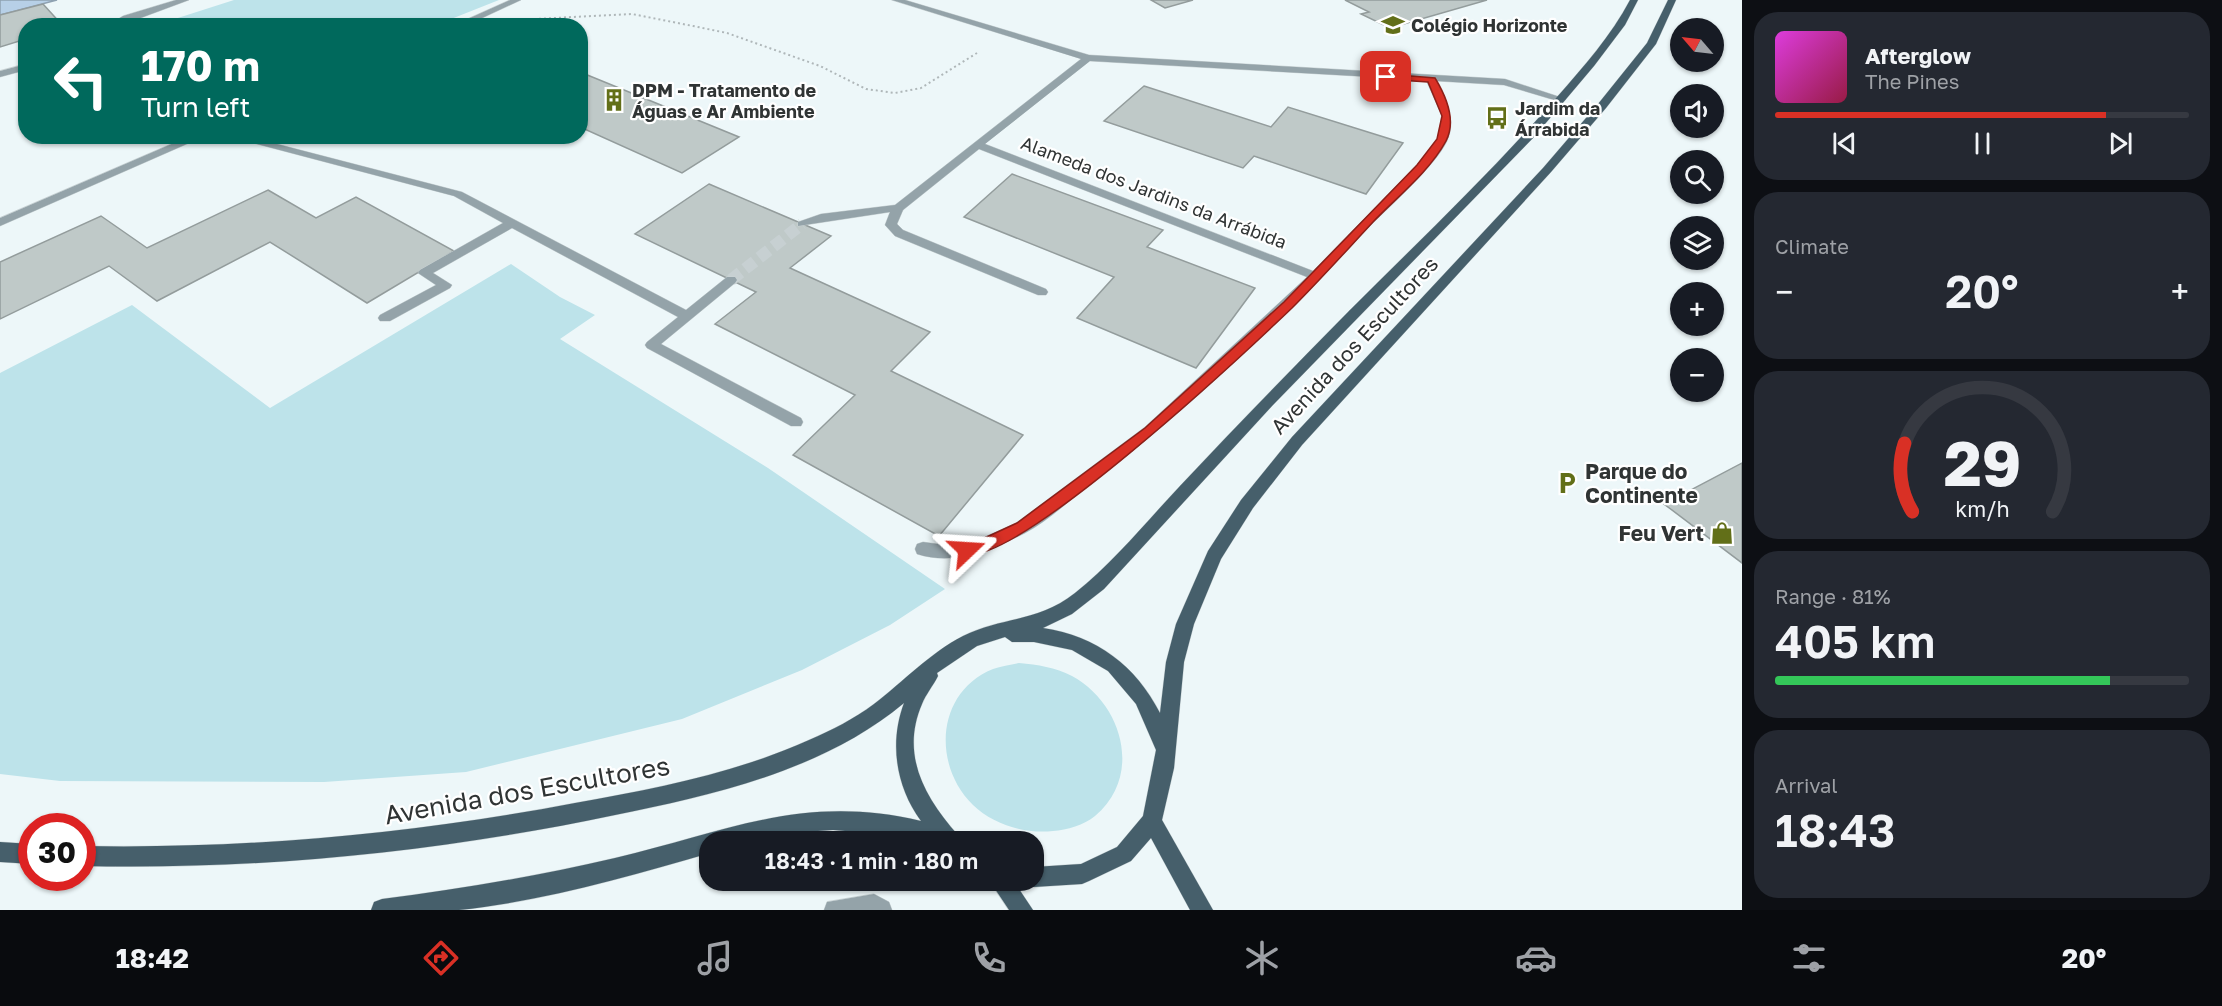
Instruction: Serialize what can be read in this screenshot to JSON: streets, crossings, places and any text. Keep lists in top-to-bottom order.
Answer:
{
  "streets": {
    "main road": ["Avenida dos Escultores"],
    "street": ["Alameda dos Jardins da Arrábida"]
  },
  "places": {
    "school or university": ["Colégio Horizonte"],
    "building": ["DPM - Tratamento de Águas e Ar Ambiente"],
    "bus stop": ["Jardim da Árrabida"],
    "parking": ["Parque do Continente"],
    "shop": ["Feu Vert"]
  },
  "north": "top left",
  "page": {
    "map_buttons": ["+", "−"],
    "turn": ["170 m", "Turn left"],
    "song": ["Afterglow", "The Pines"],
    "tile": [
      "Climate",
      ["Range · 81%", "405 km"],
      ["Arrival", "18:43"]
    ],
    "heat": ["−", "20°", "+"],
    "limit": "30",
    "trip": "18:43 · 1 min · 180 m",
    "tabs": ["18:42", "20°"],
    "gauge": ["29", "km/h"]
  }
}
